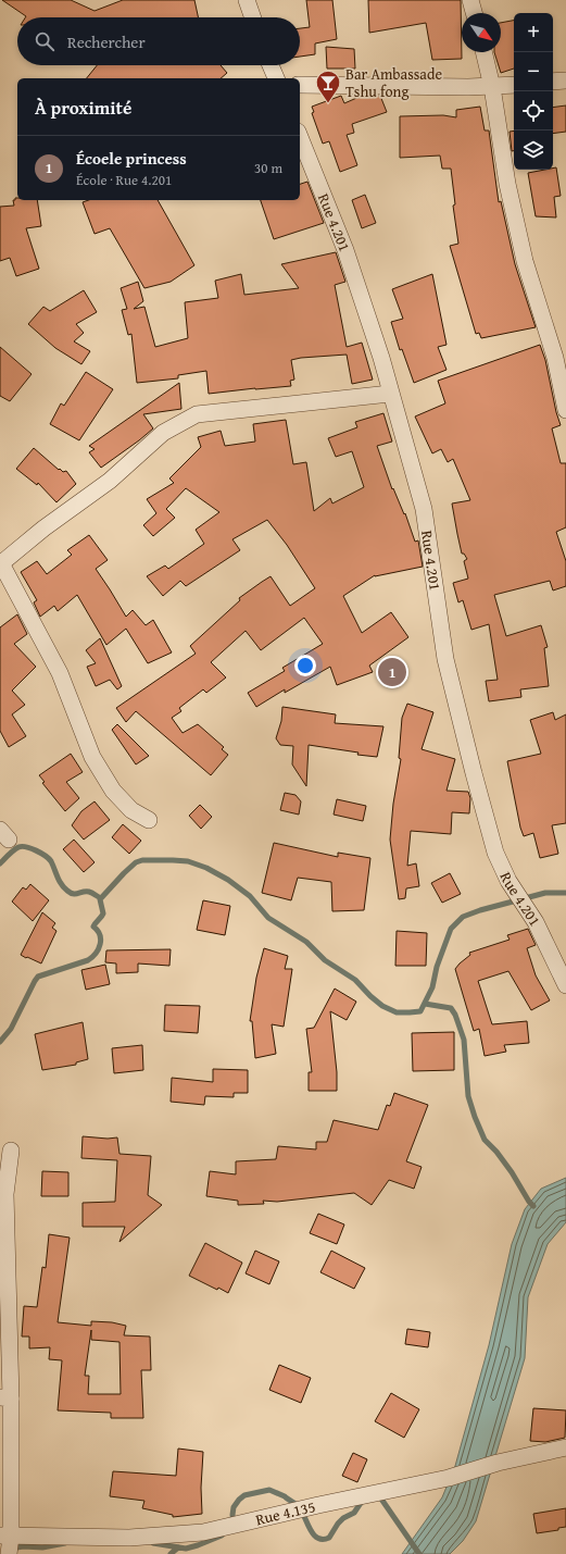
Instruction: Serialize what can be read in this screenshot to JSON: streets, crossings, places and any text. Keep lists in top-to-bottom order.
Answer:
{
  "streets": {
    "street": ["Rue 4.201", "Rue 4.135"]
  },
  "places": {
    "bar": ["Bar Ambassade Tshu fong"]
  },
  "north": "bottom right",
  "page": {
    "map_buttons": ["+", "−"],
    "search": "Rechercher",
    "heading": "À proximité",
    "list": [
      {
        "mark": "1",
        "name": "Écoele princess",
        "note": "École · Rue 4.201",
        "value": "30 m"
      }
    ],
    "pins": "1"
  }
}
